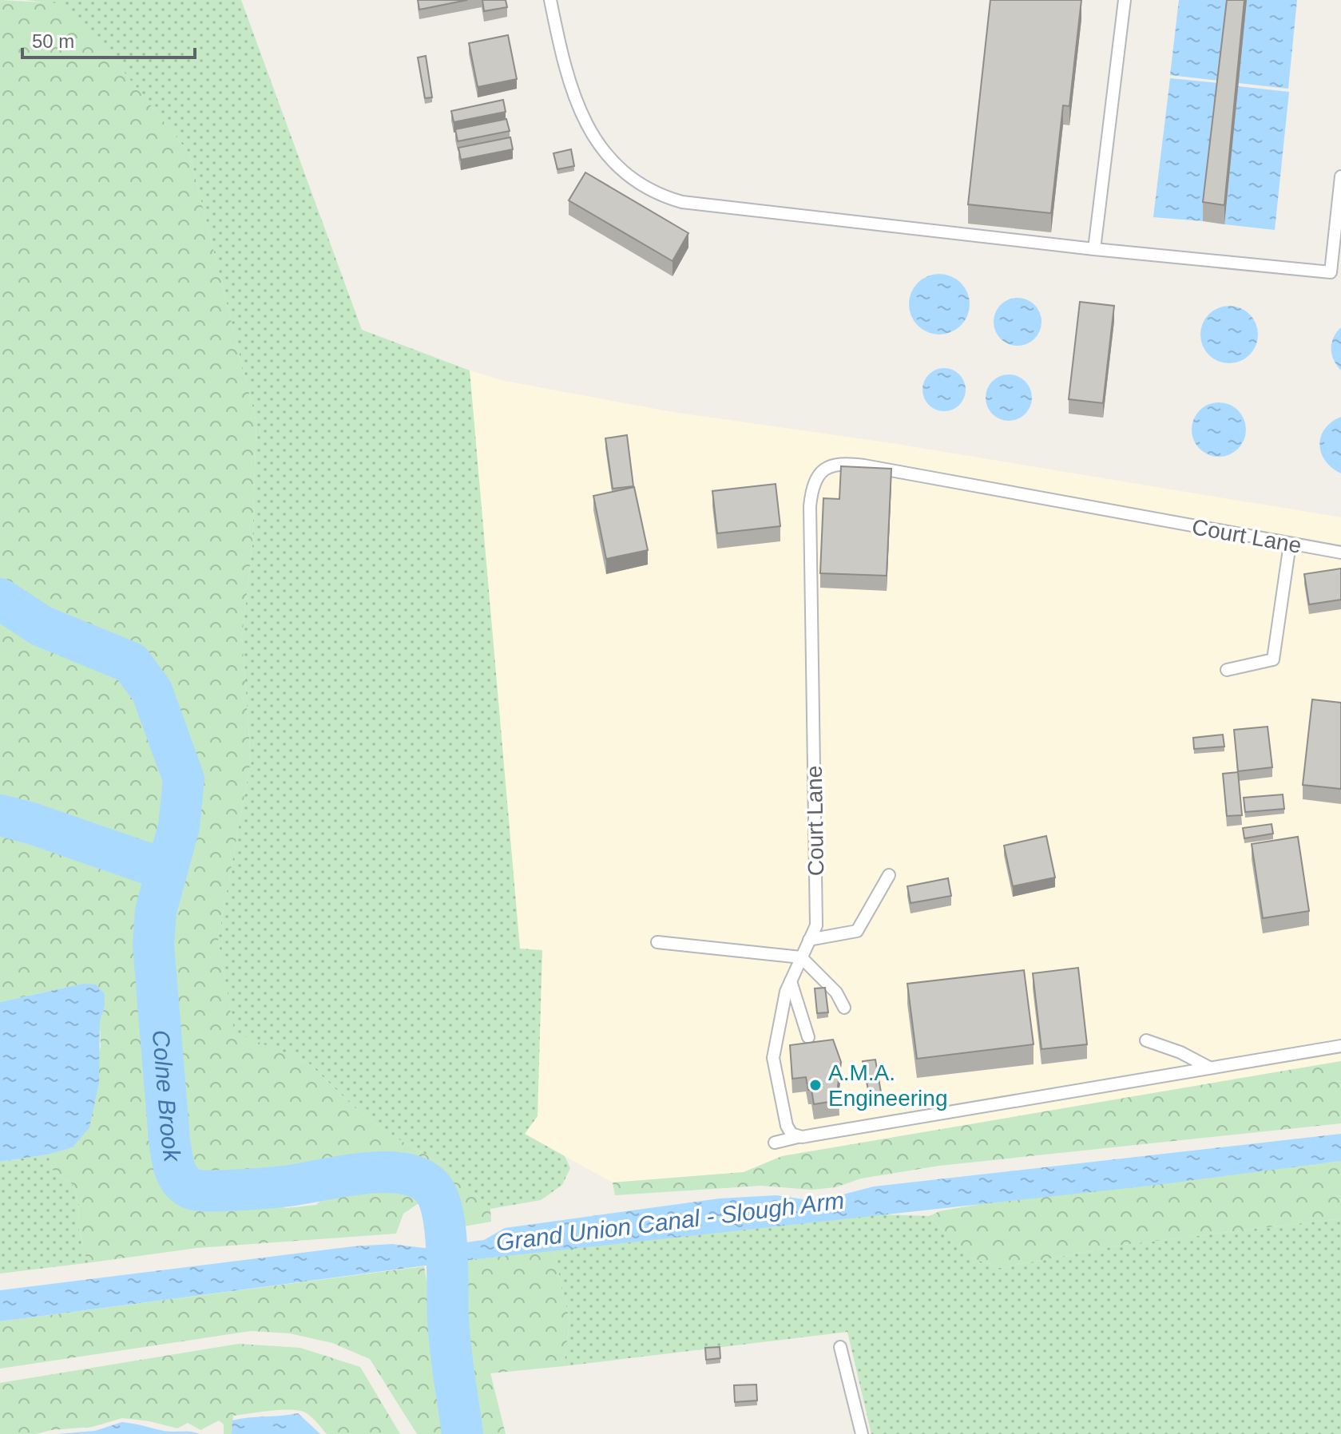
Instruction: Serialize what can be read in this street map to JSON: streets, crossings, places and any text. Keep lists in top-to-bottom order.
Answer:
{
  "streets": {
    "lane": ["Court Lane"]
  },
  "water": ["Colne Brook", "Grand Union Canal - Slough Arm"],
  "places": ["A.M.A. Engineering"],
  "scale_bar": "50 m"
}
